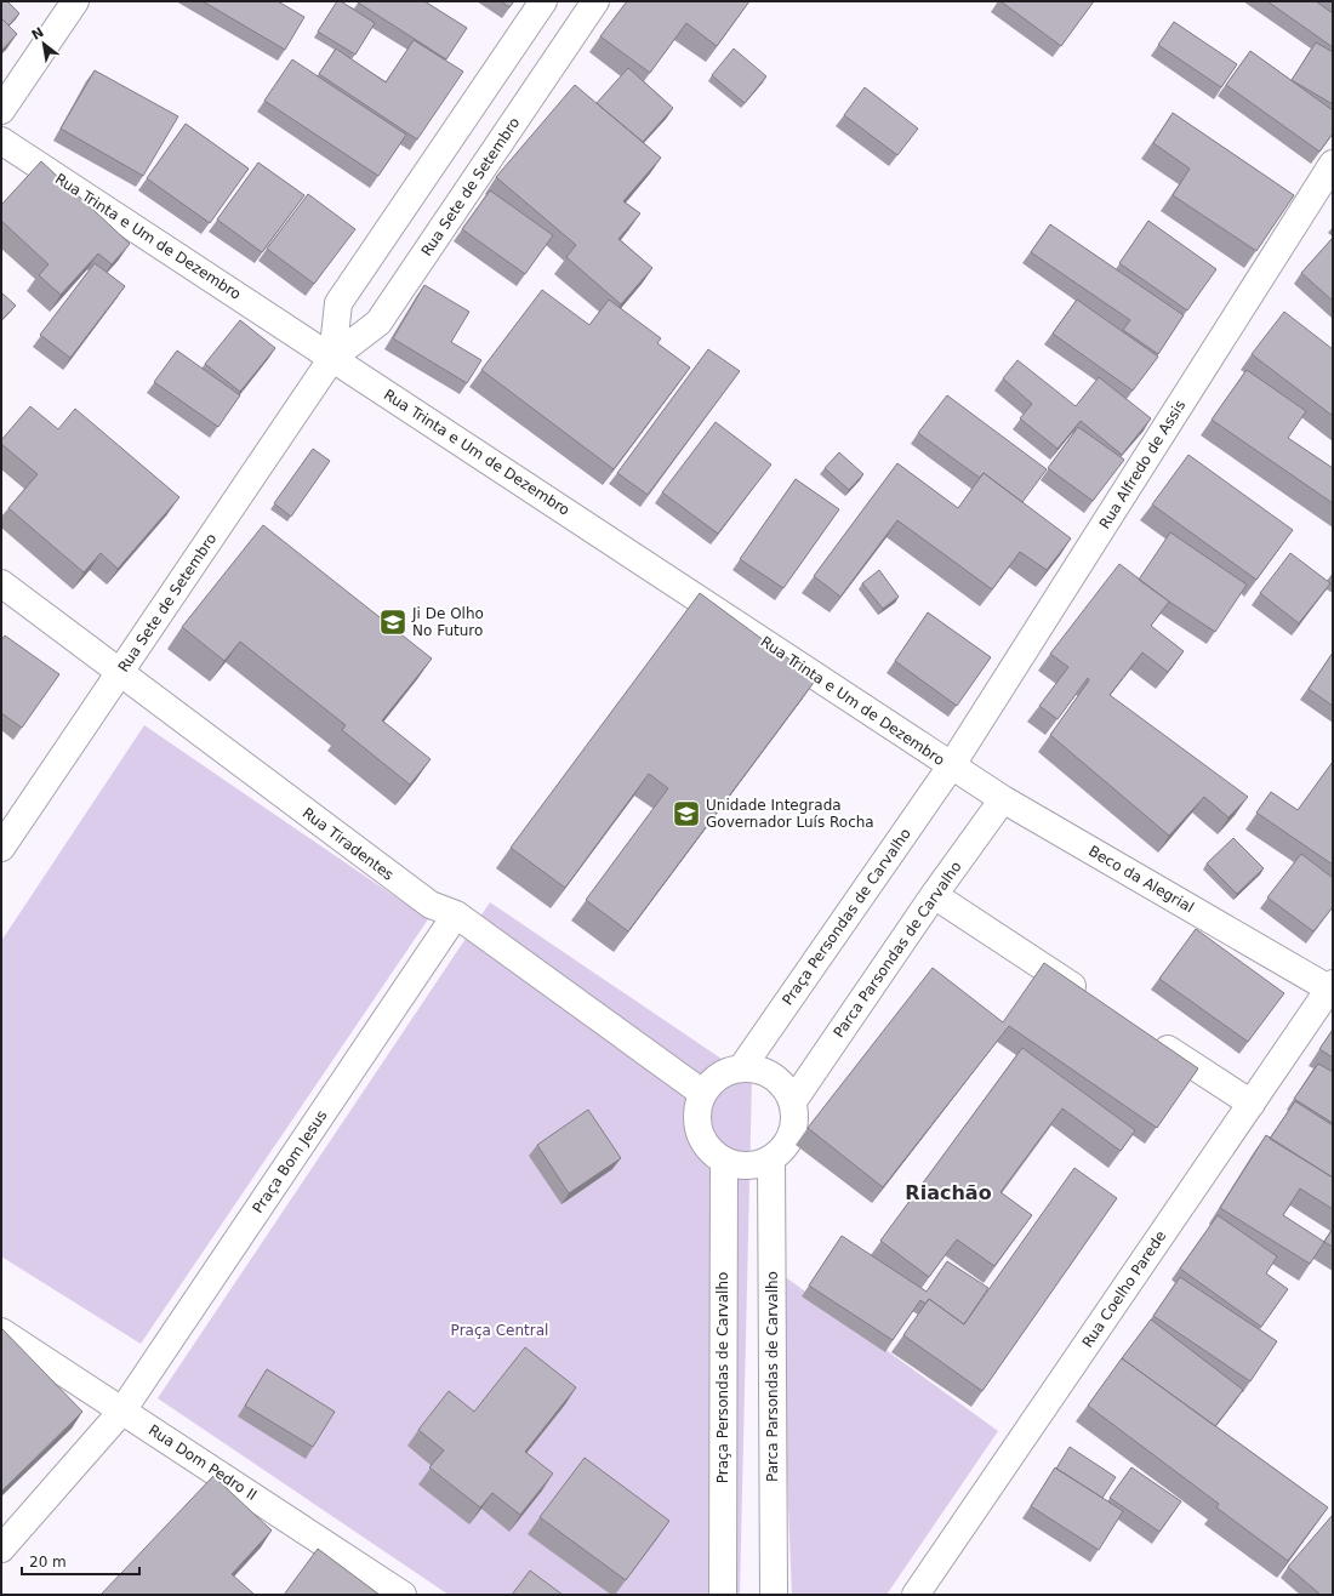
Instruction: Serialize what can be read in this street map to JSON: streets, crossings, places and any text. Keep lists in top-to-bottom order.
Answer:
{
  "streets": {
    "street": [
      "Rua Sete de Setembro",
      "Rua Trinta e Um de Dezembro",
      "Rua Alfredo de Assis",
      "Rua Tiradentes",
      "Beco da Alegrial",
      "Praça Persondas de Carvalho",
      "Parca Parsondas de Carvalho",
      "Praça Bom Jesus",
      "Rua Coelho Parede",
      "Rua Dom Pedro II"
    ]
  },
  "crossings": [
    ["Rua Sete de Setembro", "Rua Trinta e Um de Dezembro"],
    ["Rua Sete de Setembro", "Rua Tiradentes"],
    ["Rua Trinta e Um de Dezembro", "Rua Alfredo de Assis"],
    ["Rua Trinta e Um de Dezembro", "Beco da Alegrial"],
    ["Rua Trinta e Um de Dezembro", "Praça Persondas de Carvalho"],
    ["Rua Alfredo de Assis", "Beco da Alegrial"],
    ["Rua Alfredo de Assis", "Praça Persondas de Carvalho"],
    ["Rua Tiradentes", "Praça Persondas de Carvalho"],
    ["Rua Tiradentes", "Parca Parsondas de Carvalho"],
    ["Rua Tiradentes", "Praça Bom Jesus"],
    ["Beco da Alegrial", "Praça Persondas de Carvalho"],
    ["Beco da Alegrial", "Parca Parsondas de Carvalho"],
    ["Beco da Alegrial", "Rua Coelho Parede"],
    ["Praça Persondas de Carvalho", "Parca Parsondas de Carvalho"],
    ["Praça Bom Jesus", "Rua Dom Pedro II"]
  ],
  "districts": ["Riachão"],
  "parks": ["Praça Central"],
  "places": {
    "school or university": ["Ji De Olho No Futuro", "Unidade Integrada Governador Luís Rocha"]
  },
  "scale_bar": "20 m",
  "north": "top left"
}
